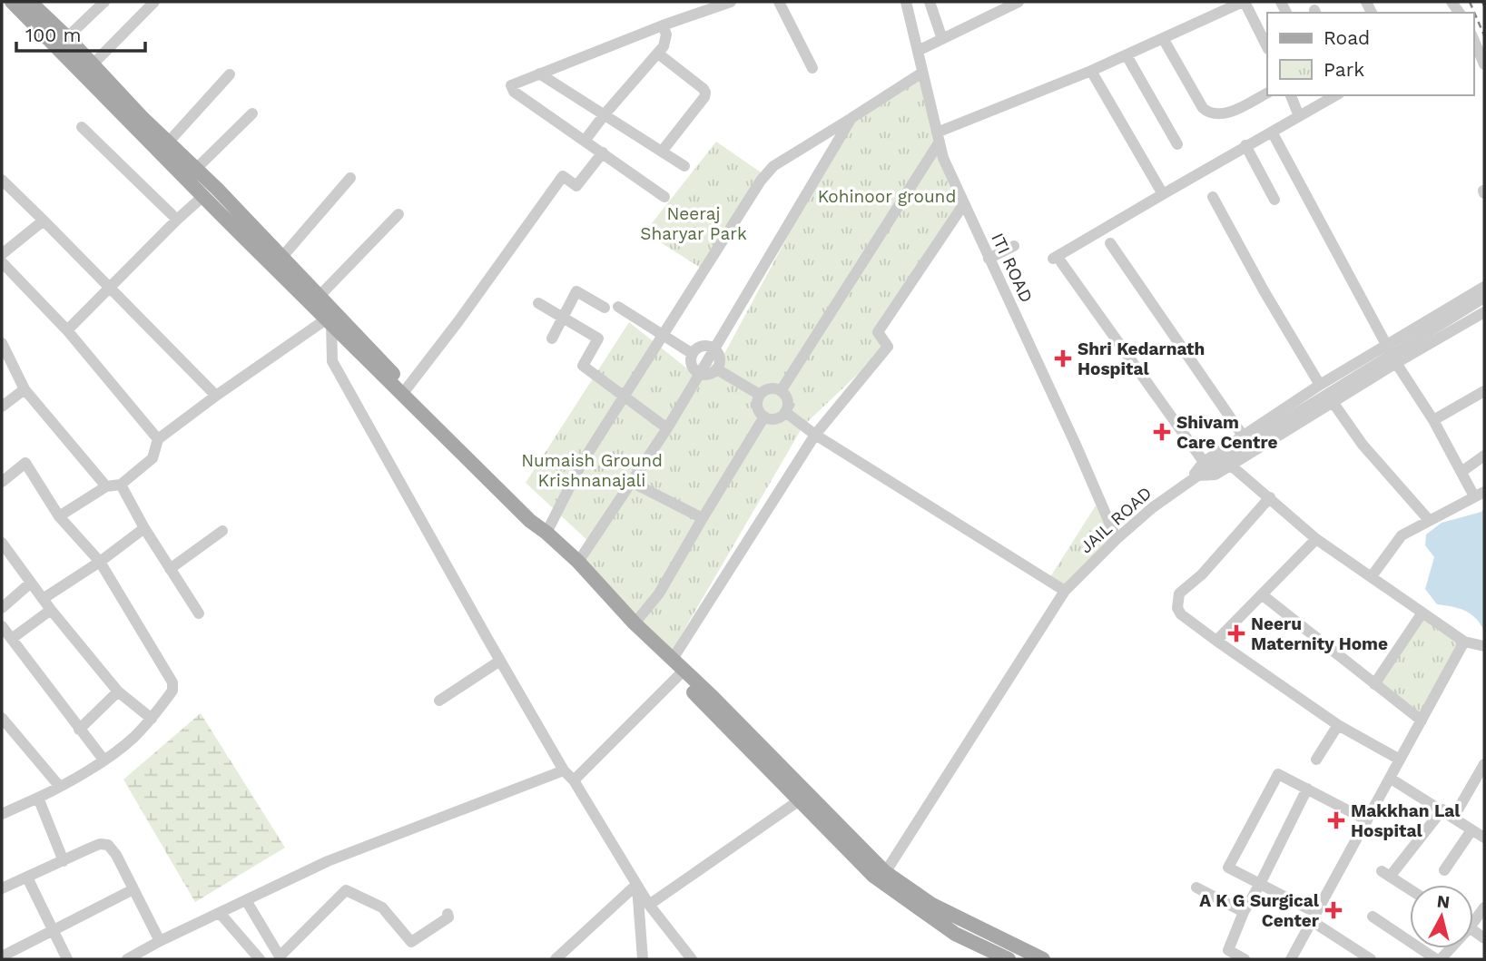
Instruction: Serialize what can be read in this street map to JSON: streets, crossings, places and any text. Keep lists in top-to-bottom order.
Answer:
{
  "streets": {
    "street": ["ITI ROAD", "JAIL ROAD"]
  },
  "crossings": [
    ["ITI ROAD", "JAIL ROAD"]
  ],
  "parks": ["Kohinoor ground", "Neeraj Sharyar Park", "Numaish Ground Krishnanajali"],
  "places": {
    "health": [
      "Shri Kedarnath Hospital",
      "Shivam Care Centre",
      "Neeru Maternity Home",
      "Makkhan Lal Hospital",
      "A K G Surgical Center"
    ]
  },
  "legend": ["Road", "Park"],
  "scale_bar": "100 m",
  "north": "top"
}
